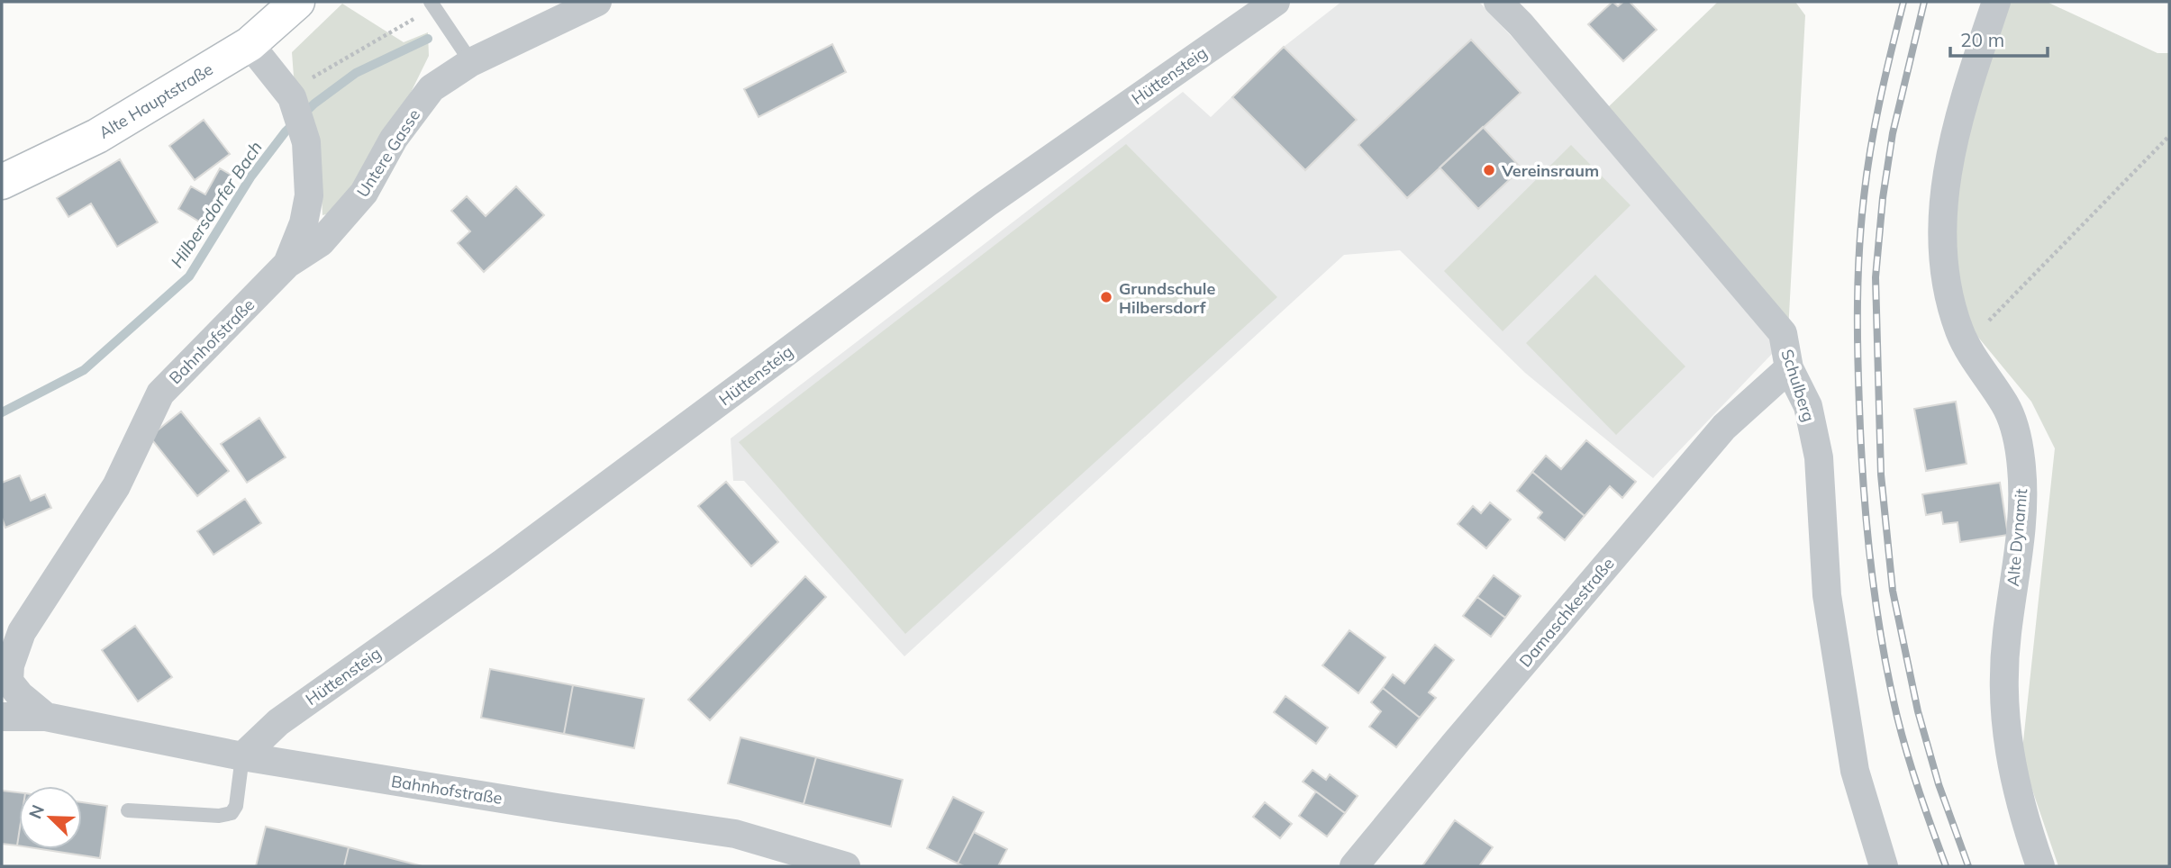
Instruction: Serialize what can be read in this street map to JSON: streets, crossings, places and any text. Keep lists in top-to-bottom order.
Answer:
{
  "streets": {
    "main road": ["Alte Hauptstraße"],
    "street": [
      "Hüttensteig",
      "Untere Gasse",
      "Bahnhofstraße",
      "Schulberg",
      "Alte Dynamit",
      "Damaschkestraße"
    ]
  },
  "crossings": [
    ["Hüttensteig", "Bahnhofstraße"],
    ["Alte Hauptstraße", "Bahnhofstraße"],
    ["Untere Gasse", "Bahnhofstraße"],
    ["Schulberg", "Damaschkestraße"]
  ],
  "water": ["Hilbersdorfer Bach"],
  "places": ["Vereinsraum", "Grundschule Hilbersdorf"],
  "scale_bar": "20 m",
  "north": "top left"
}
